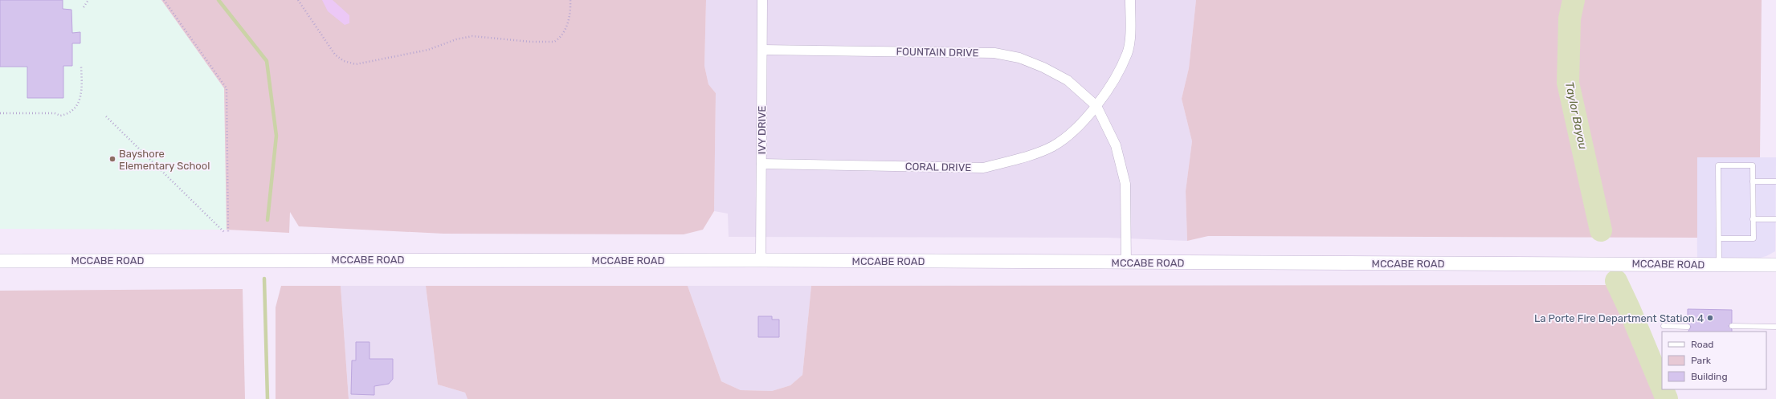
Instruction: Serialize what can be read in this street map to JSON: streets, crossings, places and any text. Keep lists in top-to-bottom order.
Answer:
{
  "streets": {
    "street": [
      "FOUNTAIN DRIVE",
      "IVY DRIVE",
      "CORAL DRIVE",
      "MCCABE ROAD"
    ]
  },
  "crossings": [
    ["FOUNTAIN DRIVE", "IVY DRIVE"],
    ["FOUNTAIN DRIVE", "CORAL DRIVE"],
    ["IVY DRIVE", "CORAL DRIVE"],
    ["IVY DRIVE", "MCCABE ROAD"]
  ],
  "water": ["Taylor Bayou"],
  "places": ["Bayshore Elementary School", "La Porte Fire Department Station 4"],
  "legend": ["Road", "Park", "Building"]
}
